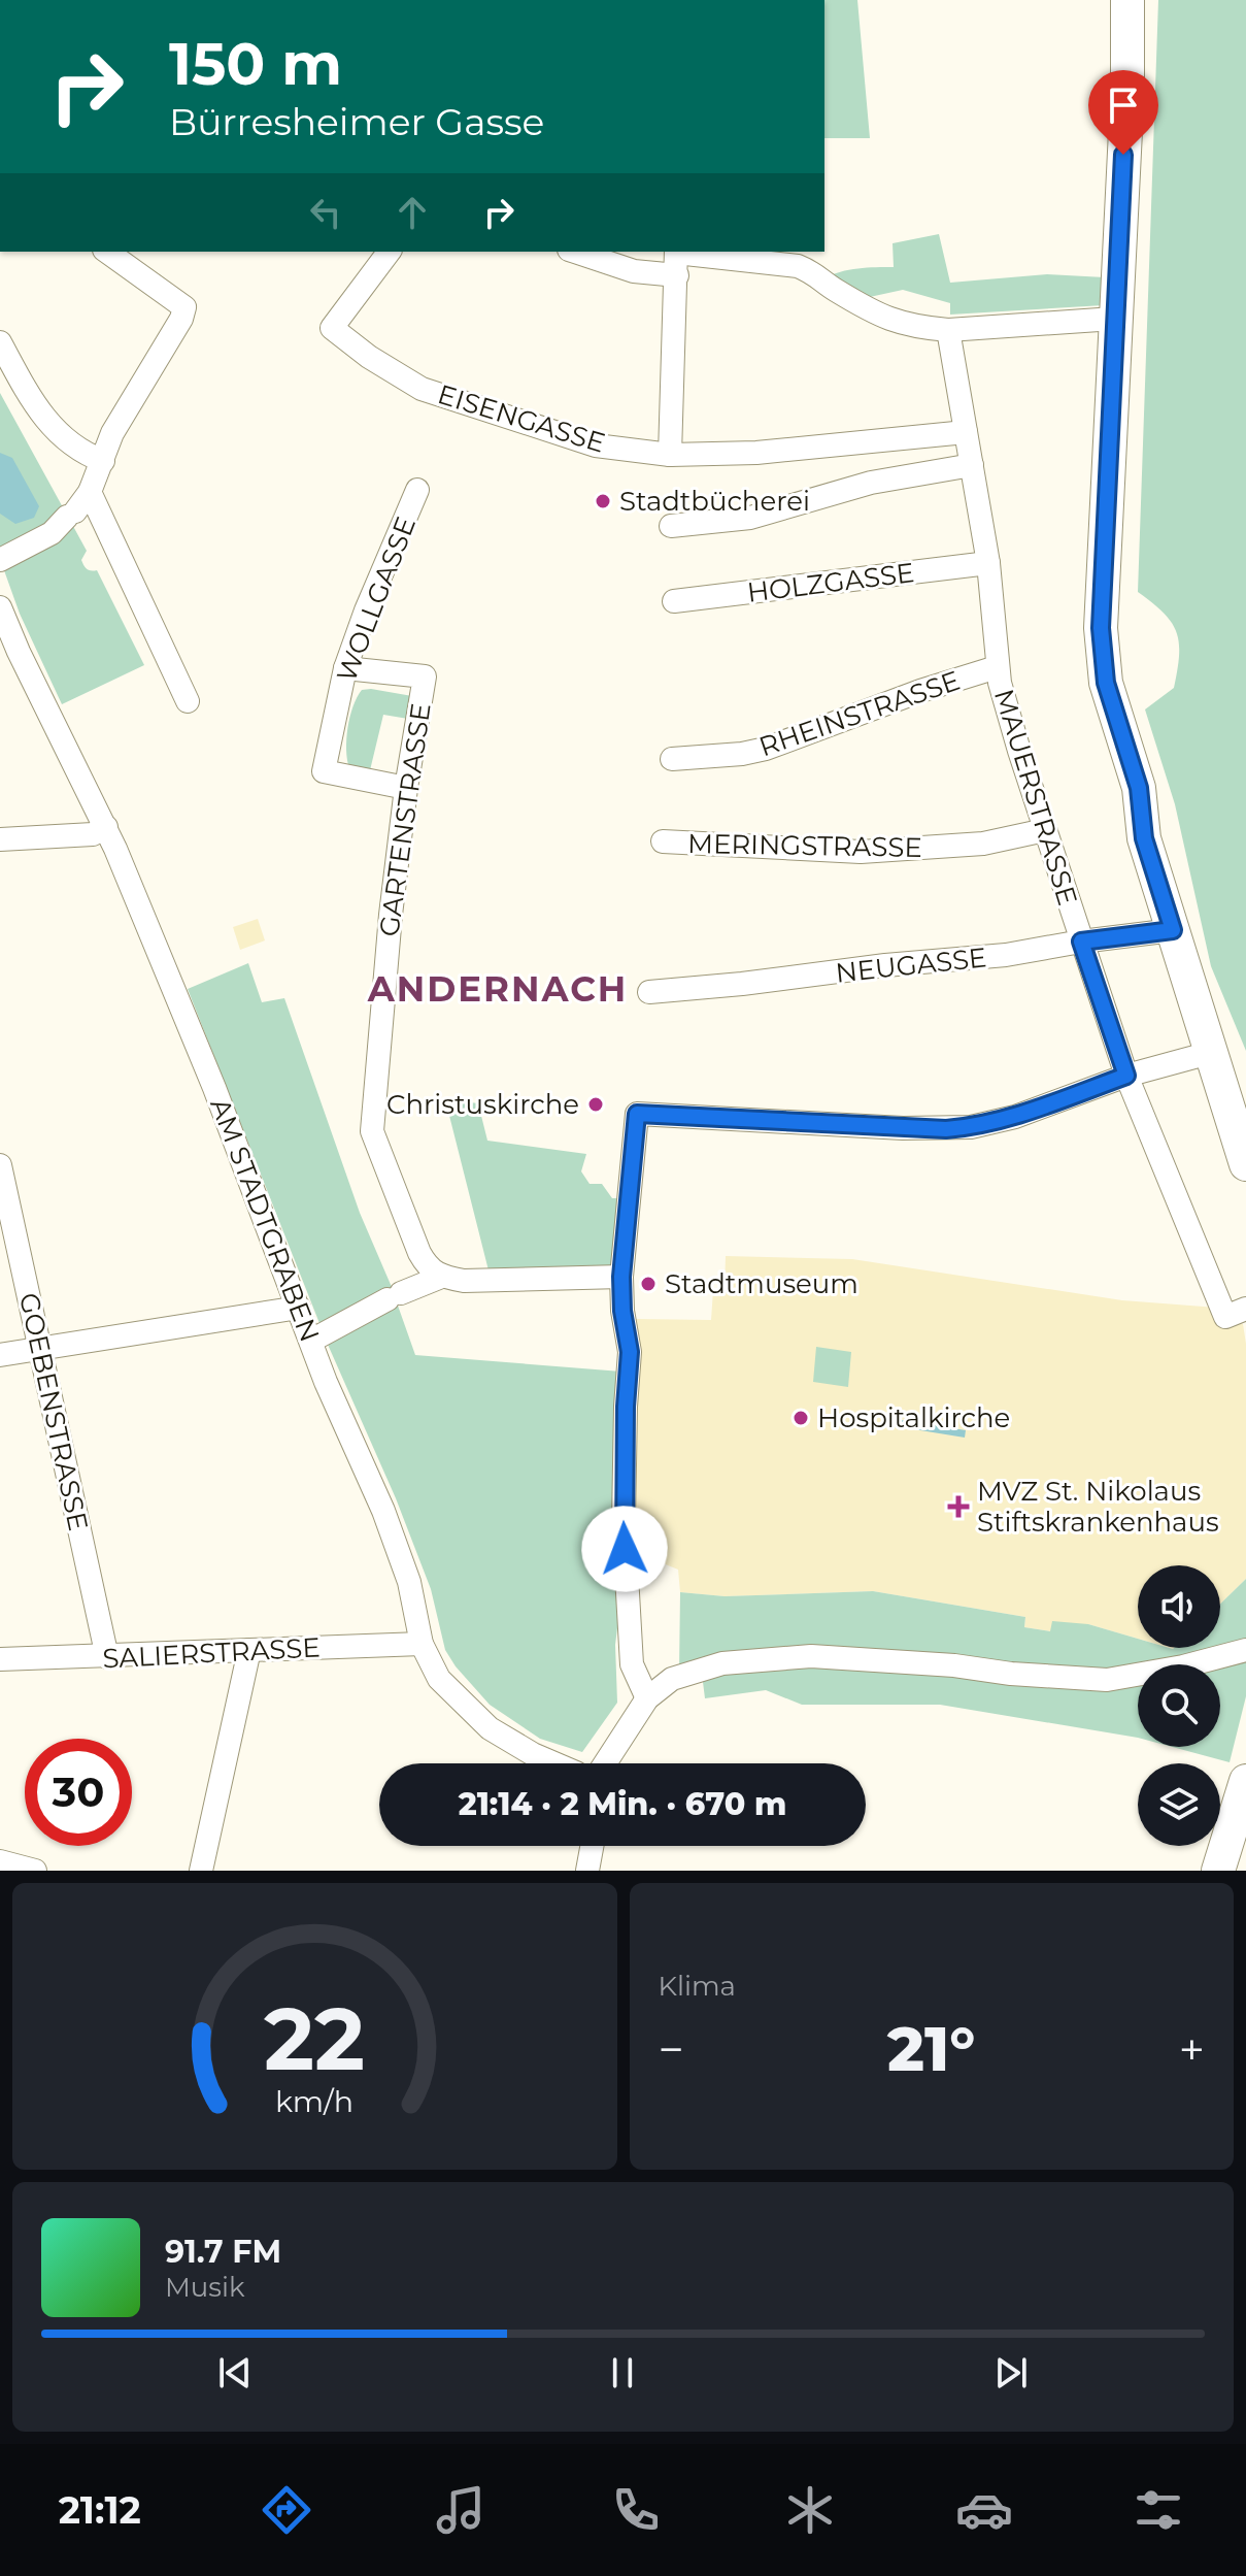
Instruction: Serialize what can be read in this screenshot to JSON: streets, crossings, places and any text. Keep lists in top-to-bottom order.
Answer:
{
  "streets": {
    "street": [
      "EISENGASSE",
      "HOLZGASSE",
      "WOLLGASSE",
      "RHEINSTRASSE",
      "MAUERSTRASSE",
      "GARTENSTRASSE",
      "MERINGSTRASSE",
      "NEUGASSE",
      "AM STADTGRABEN",
      "GOEBENSTRASSE",
      "SALIERSTRASSE"
    ]
  },
  "crossings": [
    ["EISENGASSE", "MAUERSTRASSE"],
    ["HOLZGASSE", "MAUERSTRASSE"],
    ["WOLLGASSE", "GARTENSTRASSE"],
    ["RHEINSTRASSE", "MAUERSTRASSE"],
    ["MAUERSTRASSE", "MERINGSTRASSE"],
    ["MAUERSTRASSE", "NEUGASSE"],
    ["AM STADTGRABEN", "SALIERSTRASSE"],
    ["GOEBENSTRASSE", "SALIERSTRASSE"]
  ],
  "districts": ["ANDERNACH"],
  "places": {
    "other": [
      "Stadtbücherei",
      "Christuskirche",
      "Stadtmuseum",
      "Hospitalkirche"
    ],
    "health": ["MVZ St. Nikolaus Stiftskrankenhaus"]
  },
  "page": {
    "turn": ["150 m", "Bürresheimer Gasse"],
    "limit": "30",
    "trip": "21:14 · 2 Min. · 670 m",
    "tile": "Klima",
    "heat": ["−", "21°", "+"],
    "song": ["91.7 FM", "Musik"],
    "tabs": "21:12",
    "gauge": ["22", "km/h"]
  }
}
